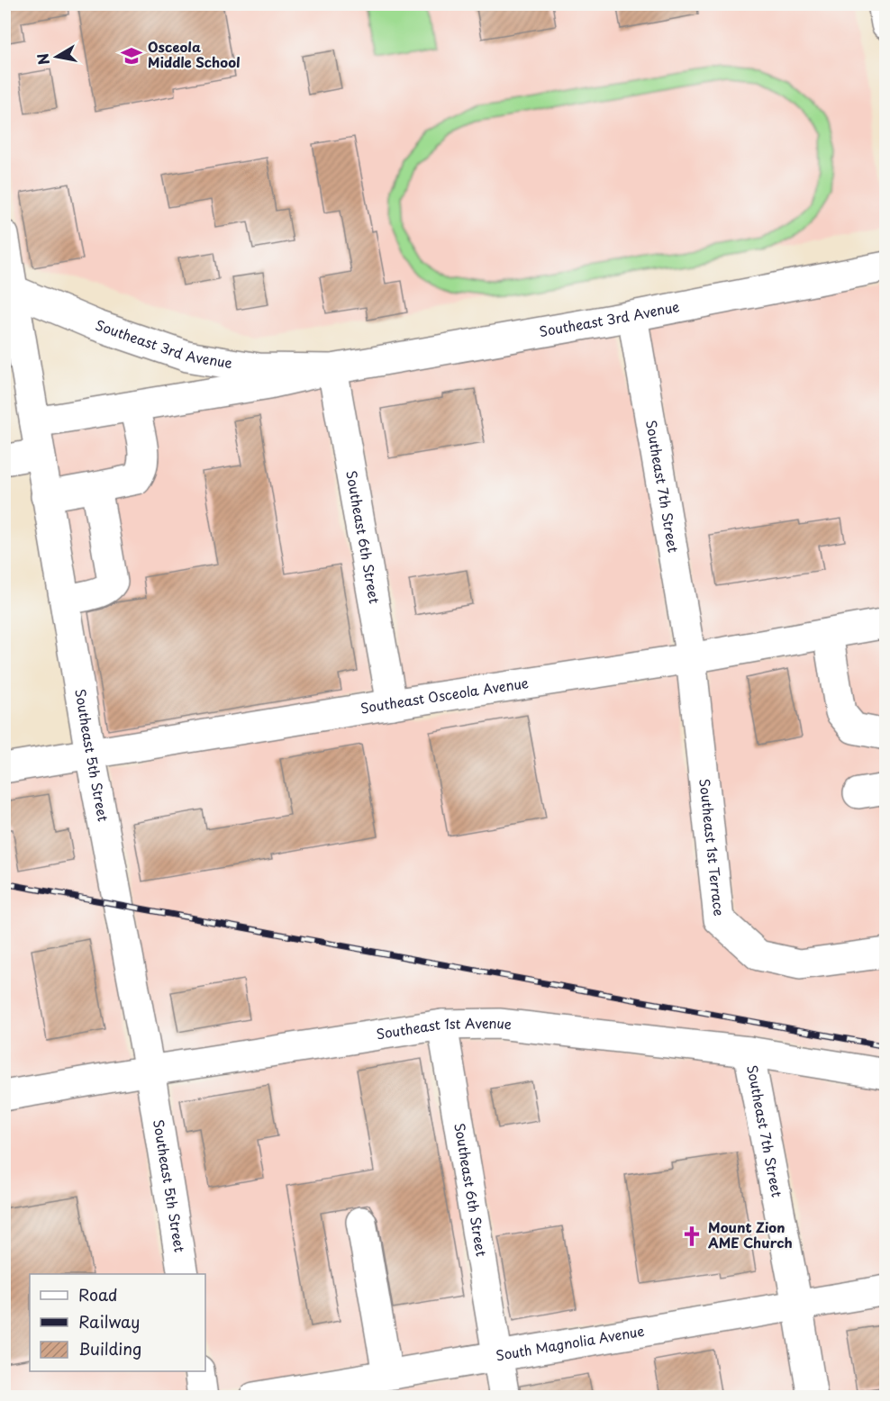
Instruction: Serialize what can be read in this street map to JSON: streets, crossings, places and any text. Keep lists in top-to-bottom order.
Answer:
{
  "streets": {
    "street": [
      "Southeast 3rd Avenue",
      "Southeast 7th Street",
      "Southeast 6th Street",
      "Southeast Osceola Avenue",
      "Southeast 5th Street",
      "Southeast 1st Terrace",
      "Southeast 1st Avenue",
      "South Magnolia Avenue"
    ]
  },
  "crossings": [
    ["Southeast 3rd Avenue", "Southeast 7th Street"],
    ["Southeast 3rd Avenue", "Southeast 6th Street"],
    ["Southeast 3rd Avenue", "Southeast 5th Street"],
    ["Southeast 7th Street", "Southeast Osceola Avenue"],
    ["Southeast 7th Street", "Southeast 1st Terrace"],
    ["Southeast 7th Street", "Southeast 1st Avenue"],
    ["Southeast 7th Street", "South Magnolia Avenue"],
    ["Southeast 6th Street", "Southeast Osceola Avenue"],
    ["Southeast 6th Street", "Southeast 1st Avenue"],
    ["Southeast 6th Street", "South Magnolia Avenue"],
    ["Southeast Osceola Avenue", "Southeast 5th Street"],
    ["Southeast Osceola Avenue", "Southeast 1st Terrace"],
    ["Southeast 5th Street", "Southeast 1st Avenue"]
  ],
  "places": {
    "school or university": ["Osceola Middle School"],
    "church": ["Mount Zion AME Church"]
  },
  "legend": ["Road", "Railway", "Building"],
  "north": "left"
}
